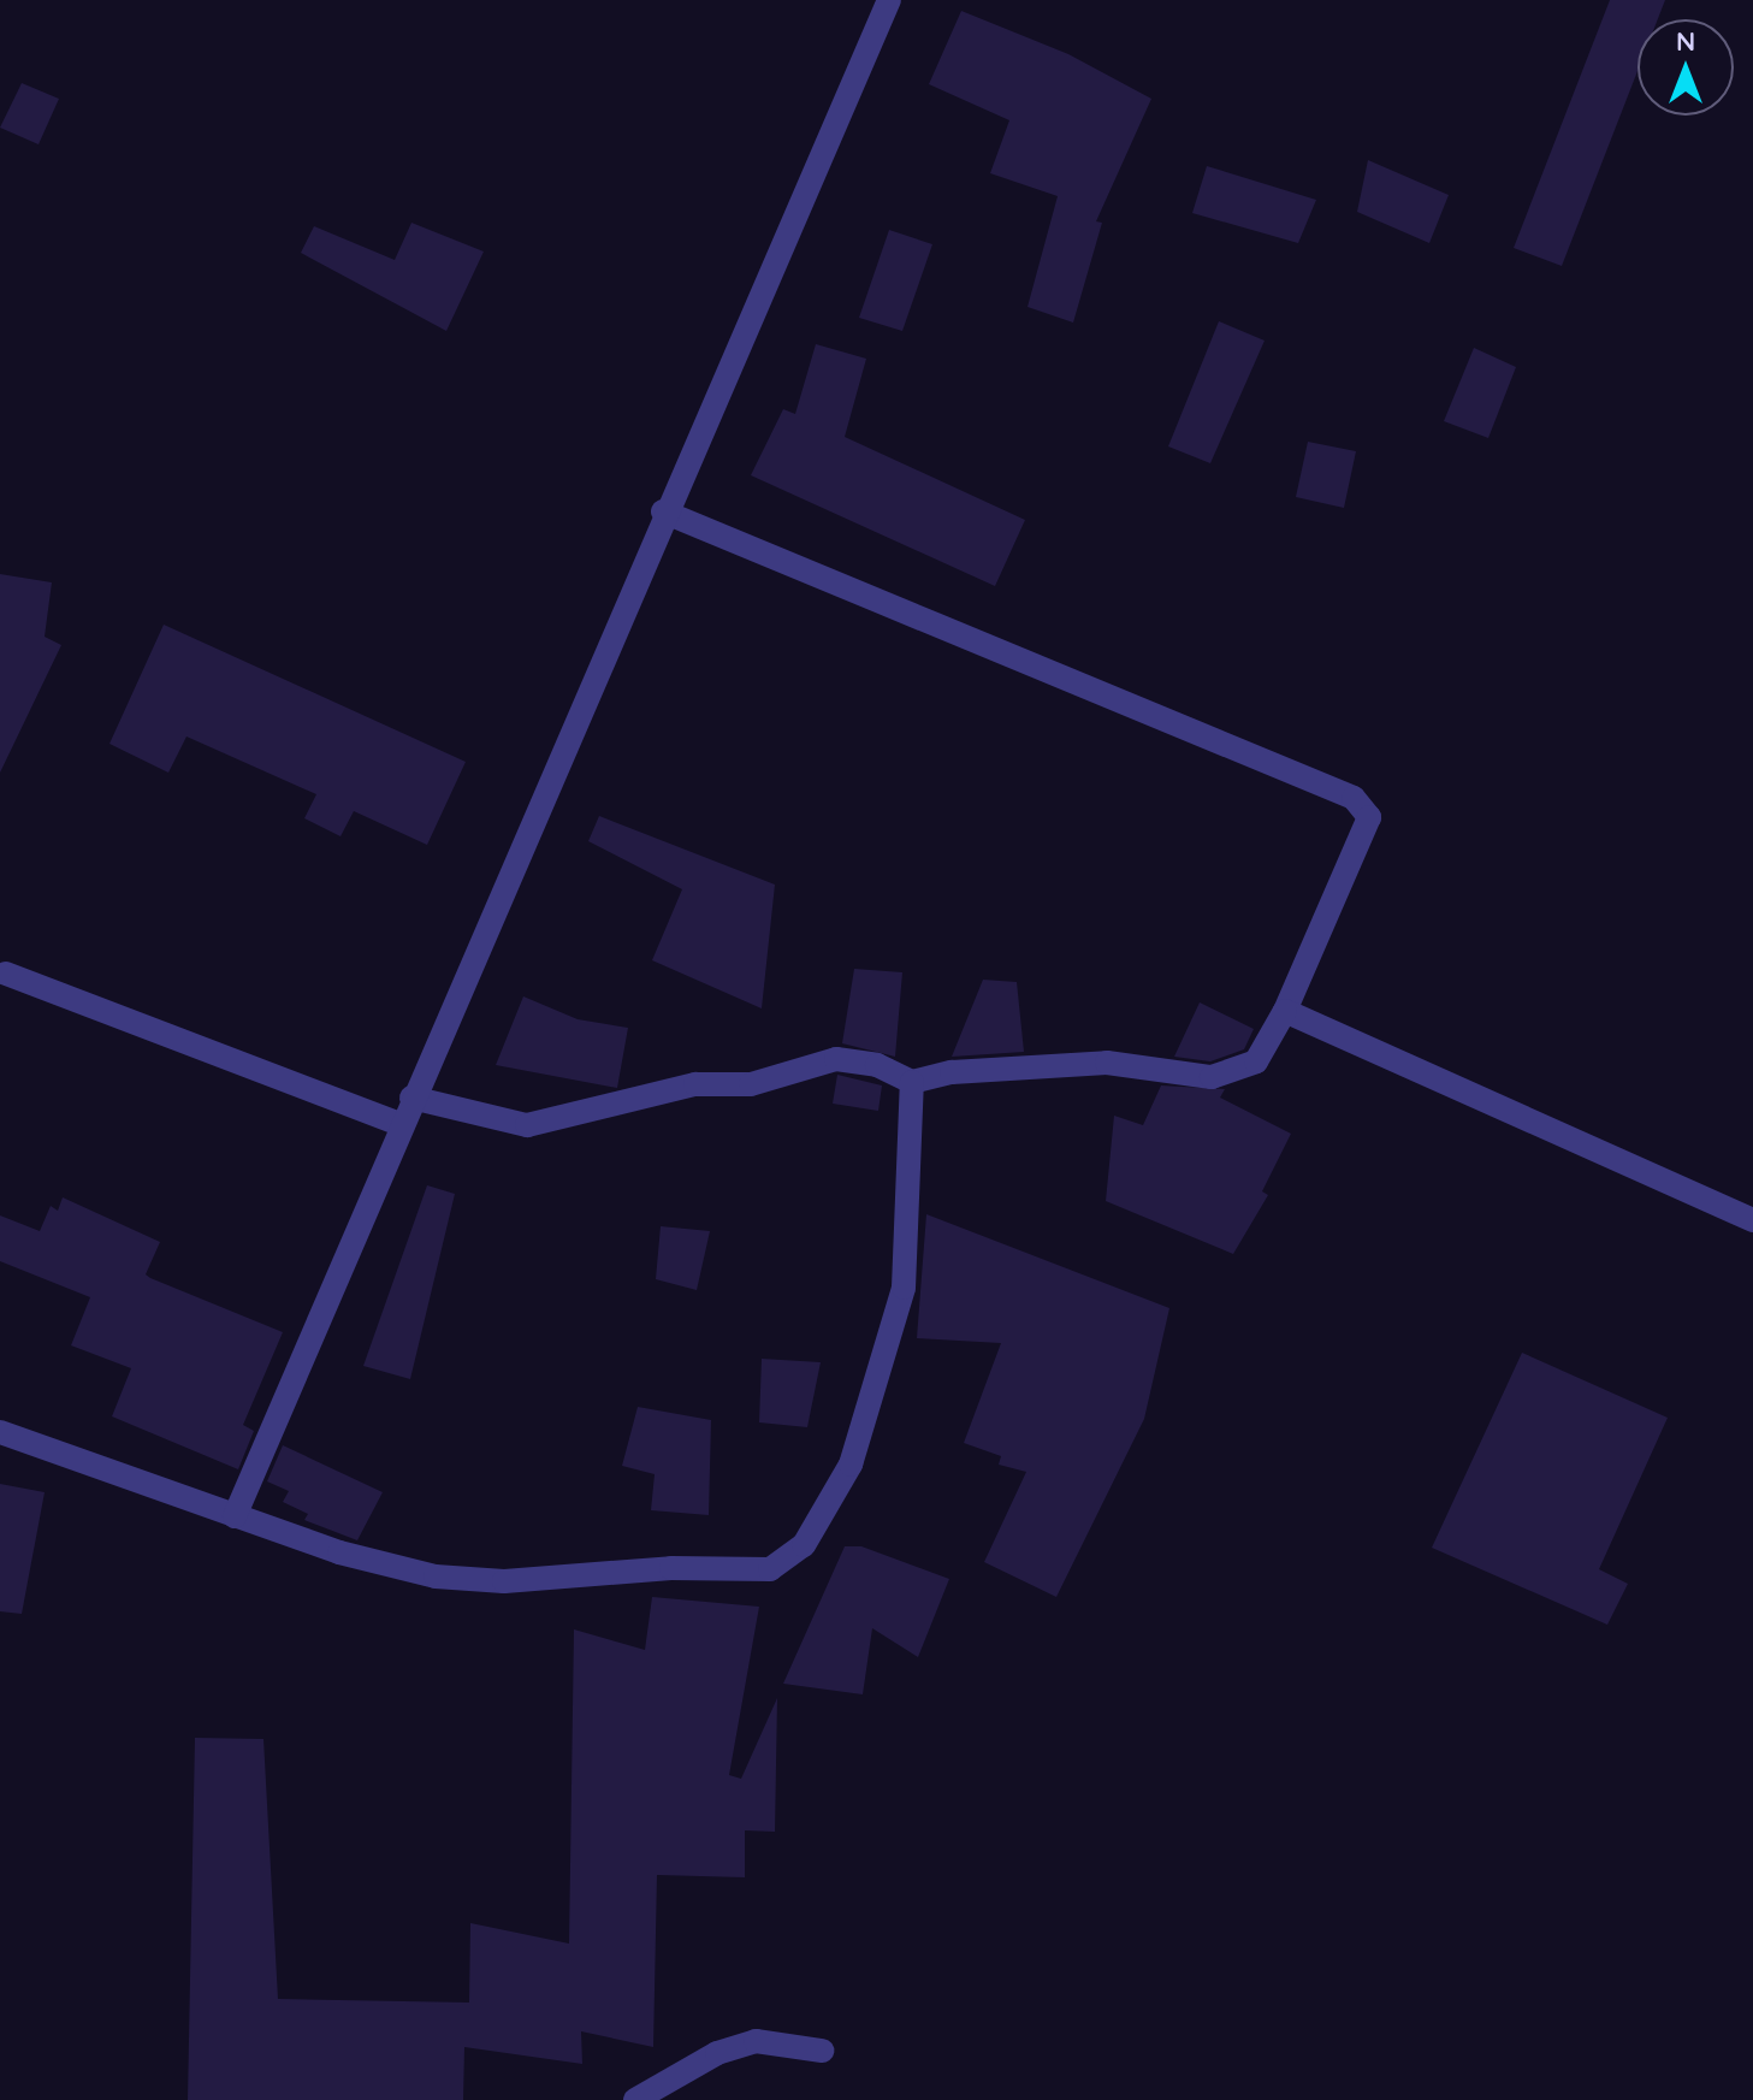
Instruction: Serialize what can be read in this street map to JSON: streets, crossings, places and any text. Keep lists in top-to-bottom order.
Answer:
{
  "north": "top"
}
